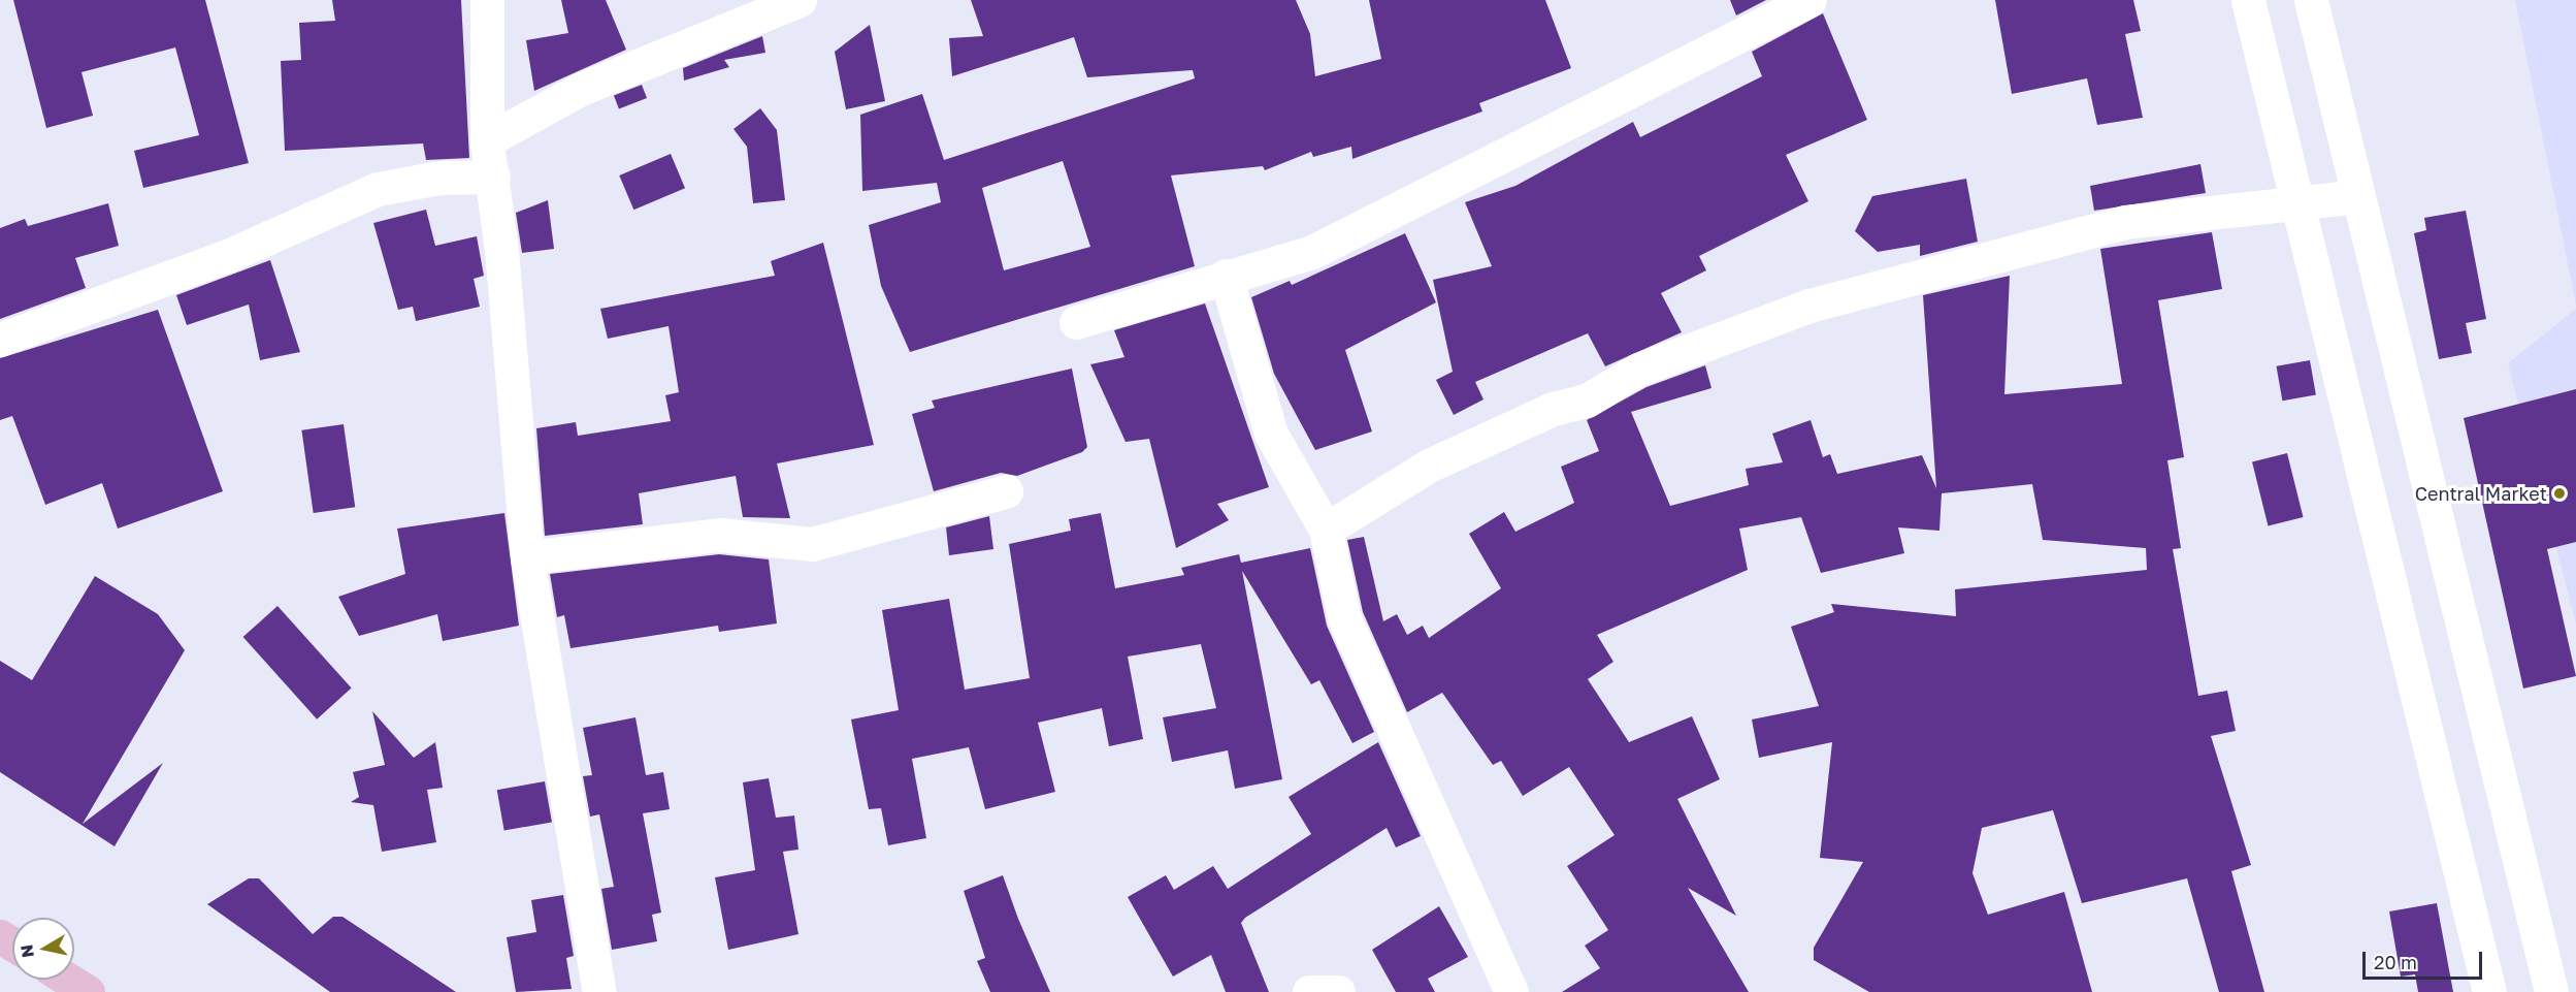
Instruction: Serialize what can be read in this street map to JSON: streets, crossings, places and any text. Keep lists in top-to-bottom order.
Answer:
{
  "places": ["Central Market"],
  "scale_bar": "20 m",
  "north": "left"
}
